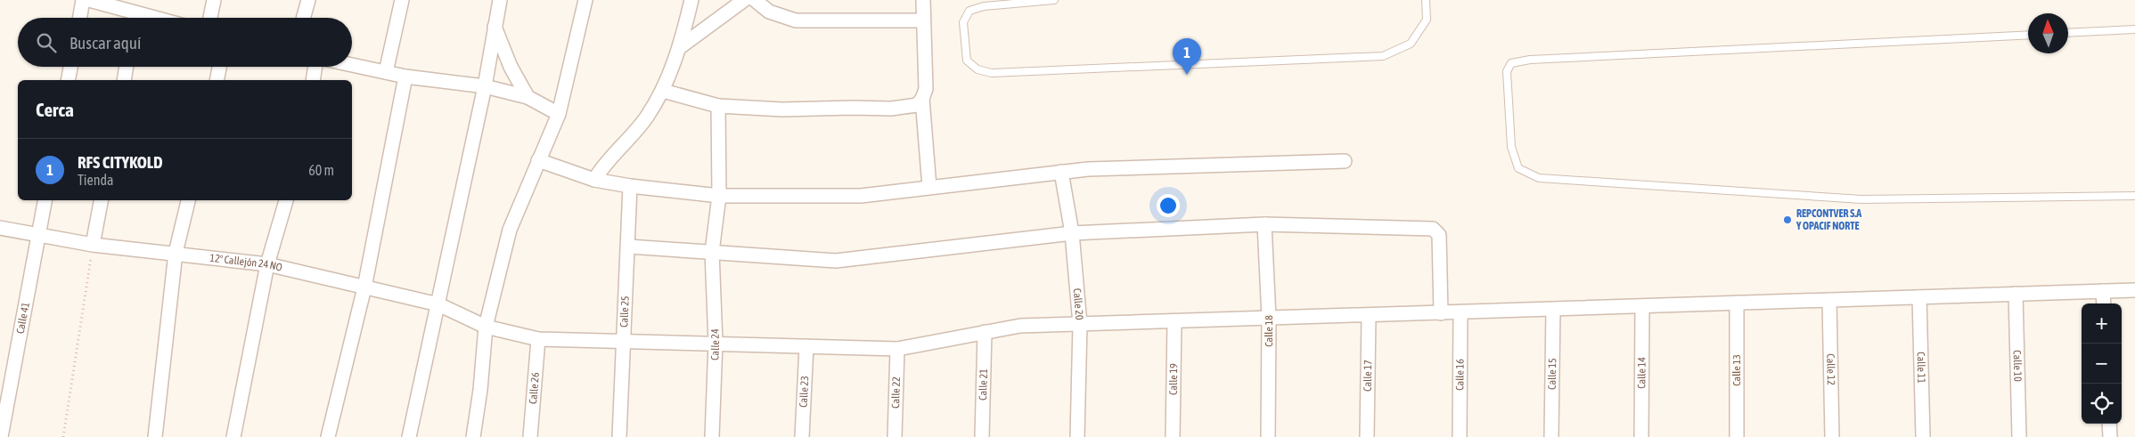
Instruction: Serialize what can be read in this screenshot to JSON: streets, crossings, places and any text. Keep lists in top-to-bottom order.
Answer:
{
  "streets": {
    "street": [
      "12° Callejón 24 NO",
      "Calle 20",
      "Calle 25",
      "Calle 41",
      "Calle 18",
      "Calle 24",
      "Calle 10",
      "Calle 11",
      "Calle 12",
      "Calle 13",
      "Calle 14",
      "Calle 15",
      "Calle 16",
      "Calle 17",
      "Calle 19",
      "Calle 21",
      "Calle 26",
      "Calle 23",
      "Calle 22"
    ]
  },
  "crossings": [
    ["12° Callejón 24 NO", "Calle 20"],
    ["12° Callejón 24 NO", "Calle 25"],
    ["12° Callejón 24 NO", "Calle 41"],
    ["12° Callejón 24 NO", "Calle 18"],
    ["12° Callejón 24 NO", "Calle 24"],
    ["12° Callejón 24 NO", "Calle 10"],
    ["12° Callejón 24 NO", "Calle 11"],
    ["12° Callejón 24 NO", "Calle 12"],
    ["12° Callejón 24 NO", "Calle 13"],
    ["12° Callejón 24 NO", "Calle 14"],
    ["12° Callejón 24 NO", "Calle 15"],
    ["12° Callejón 24 NO", "Calle 16"],
    ["12° Callejón 24 NO", "Calle 17"],
    ["12° Callejón 24 NO", "Calle 19"],
    ["12° Callejón 24 NO", "Calle 21"],
    ["12° Callejón 24 NO", "Calle 26"],
    ["12° Callejón 24 NO", "Calle 23"],
    ["12° Callejón 24 NO", "Calle 22"]
  ],
  "places": ["REPCONTVER S.A Y OPACIF NORTE"],
  "north": "top",
  "page": {
    "search": "Buscar aquí",
    "pins": "1",
    "heading": "Cerca",
    "list": [
      {
        "mark": "1",
        "name": "RFS CITYKOLD",
        "note": "Tienda",
        "value": "60 m"
      }
    ],
    "map_buttons": ["+", "−"]
  }
}
